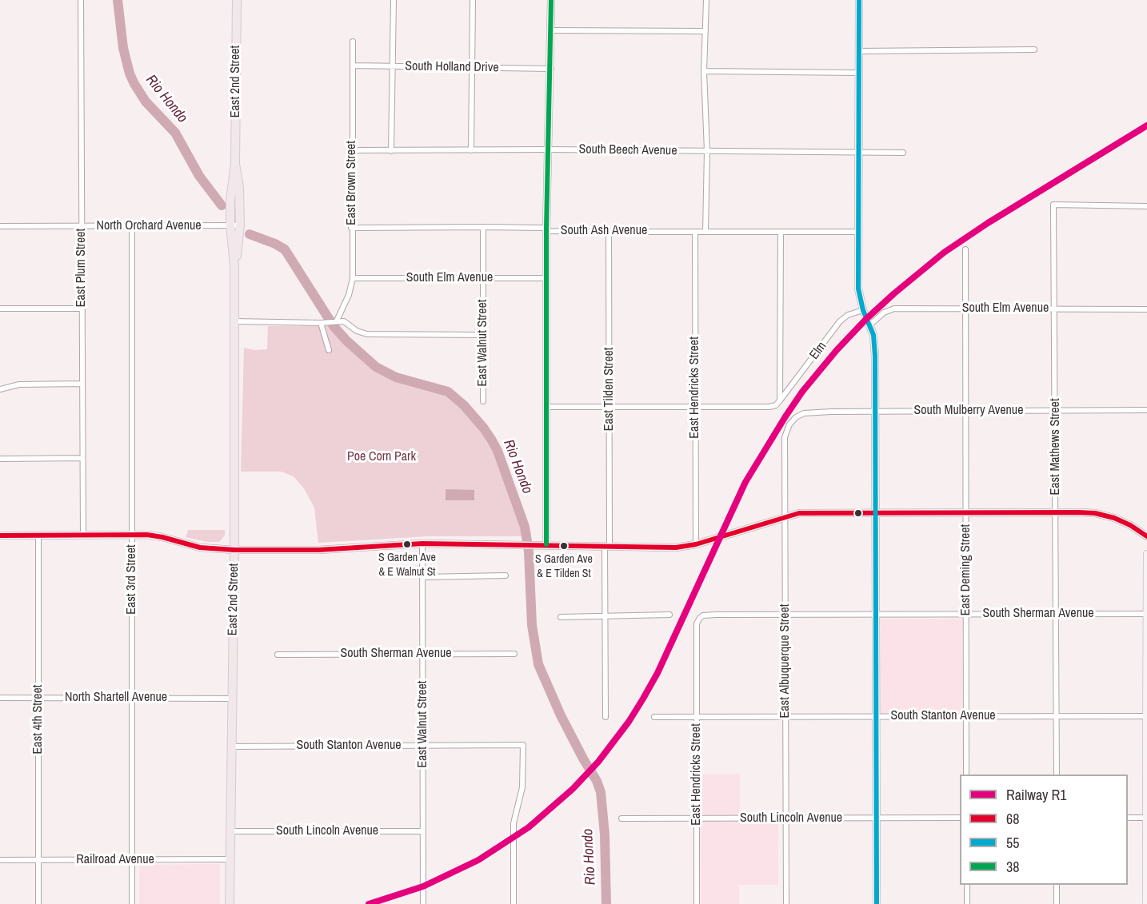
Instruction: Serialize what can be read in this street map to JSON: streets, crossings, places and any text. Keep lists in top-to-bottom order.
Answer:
{
  "streets": {
    "main road": ["East 2nd Street"],
    "street": [
      "South Holland Drive",
      "South Beech Avenue",
      "East Brown Street",
      "North Orchard Avenue",
      "South Ash Avenue",
      "East Plum Street",
      "South Elm Avenue",
      "East Walnut Street",
      "Elm",
      "East Hendricks Street",
      "East Tilden Street",
      "South Mulberry Avenue",
      "East Mathews Street",
      "East Deming Street",
      "East 3rd Street",
      "South Sherman Avenue",
      "East Albuquerque Street",
      "North Shartell Avenue",
      "South Stanton Avenue",
      "East 4th Street",
      "South Lincoln Avenue",
      "Railroad Avenue"
    ]
  },
  "crossings": [
    ["South Holland Drive", "East Brown Street"],
    ["East 2nd Street", "North Orchard Avenue"],
    ["East 2nd Street", "North Shartell Avenue"],
    ["East 2nd Street", "South Stanton Avenue"],
    ["East 2nd Street", "South Lincoln Avenue"],
    ["East 2nd Street", "Railroad Avenue"],
    ["South Beech Avenue", "East Brown Street"],
    ["East Brown Street", "South Ash Avenue"],
    ["East Brown Street", "South Elm Avenue"],
    ["North Orchard Avenue", "East Plum Street"],
    ["North Orchard Avenue", "East 3rd Street"],
    ["South Ash Avenue", "East Walnut Street"],
    ["South Ash Avenue", "East Hendricks Street"],
    ["South Ash Avenue", "East Tilden Street"],
    ["South Elm Avenue", "East Walnut Street"],
    ["South Elm Avenue", "East Mathews Street"],
    ["South Elm Avenue", "East Deming Street"],
    ["East Walnut Street", "South Sherman Avenue"],
    ["East Walnut Street", "South Stanton Avenue"],
    ["East Walnut Street", "South Lincoln Avenue"],
    ["East Hendricks Street", "South Sherman Avenue"],
    ["East Hendricks Street", "South Stanton Avenue"],
    ["East Hendricks Street", "South Lincoln Avenue"],
    ["South Mulberry Avenue", "East Mathews Street"],
    ["South Mulberry Avenue", "East Deming Street"],
    ["South Mulberry Avenue", "East Albuquerque Street"],
    ["East Mathews Street", "South Sherman Avenue"],
    ["East Mathews Street", "South Stanton Avenue"],
    ["East Deming Street", "South Sherman Avenue"],
    ["East Deming Street", "South Stanton Avenue"],
    ["East 3rd Street", "North Shartell Avenue"],
    ["East 3rd Street", "Railroad Avenue"],
    ["South Sherman Avenue", "East Albuquerque Street"],
    ["East Albuquerque Street", "South Stanton Avenue"],
    ["East Albuquerque Street", "South Lincoln Avenue"],
    ["North Shartell Avenue", "East 4th Street"],
    ["East 4th Street", "Railroad Avenue"]
  ],
  "water": ["Rio Hondo"],
  "parks": ["Poe Corn Park"],
  "places": ["S Garden Ave & E Walnut St", "S Garden Ave & E Tilden St"],
  "lines": [
    "transit line 55",
    "transit line 38",
    "rail line R1",
    "transit line 68"
  ],
  "legend": [
    "Railway R1",
    "68",
    "55",
    "38"
  ]
}
